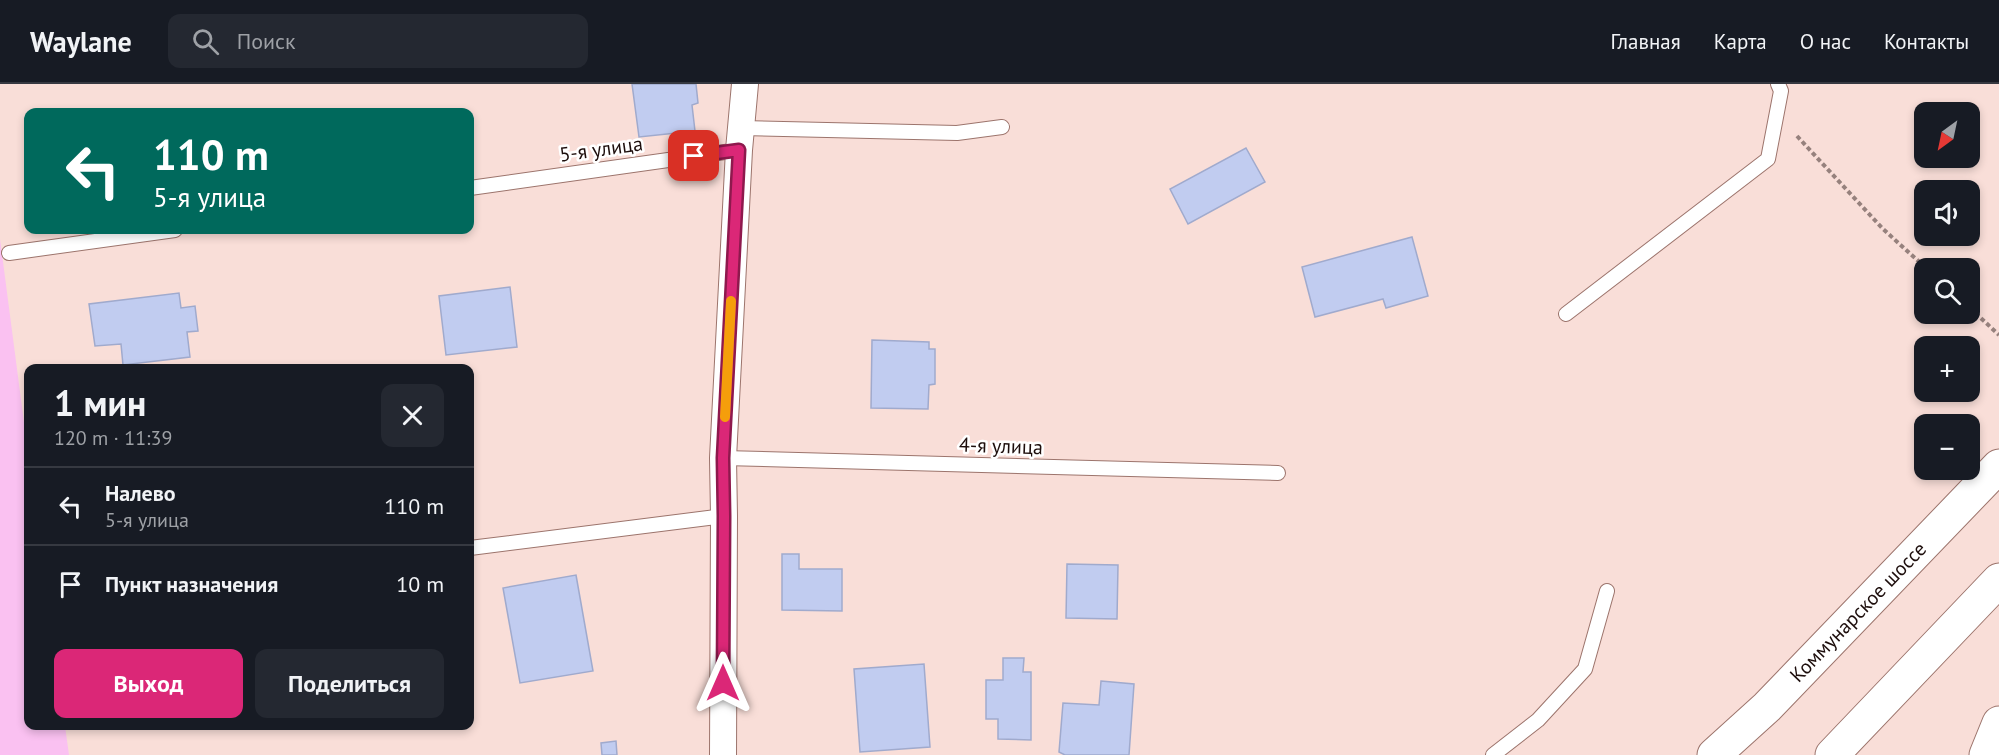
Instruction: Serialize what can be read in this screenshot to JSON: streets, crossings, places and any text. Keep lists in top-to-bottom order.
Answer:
{
  "streets": {
    "main road": ["Коммунарское шоссе"],
    "lane": ["5-я улица", "4-я улица"]
  },
  "north": "bottom left",
  "page": {
    "header": "Waylane",
    "search": "Поиск",
    "nav": [
      "Главная",
      "Карта",
      "О нас",
      "Контакты"
    ],
    "map_buttons": ["+", "−"],
    "turn": ["110 m", "5-я улица"],
    "heading": ["1 мин", "120 m · 11:39"],
    "list": [
      {
        "name": "Налево",
        "note": "5-я улица",
        "value": "110 m"
      },
      {
        "name": "Пункт назначения",
        "value": "10 m"
      }
    ],
    "buttons": ["Выход", "Поделиться"]
  }
}
